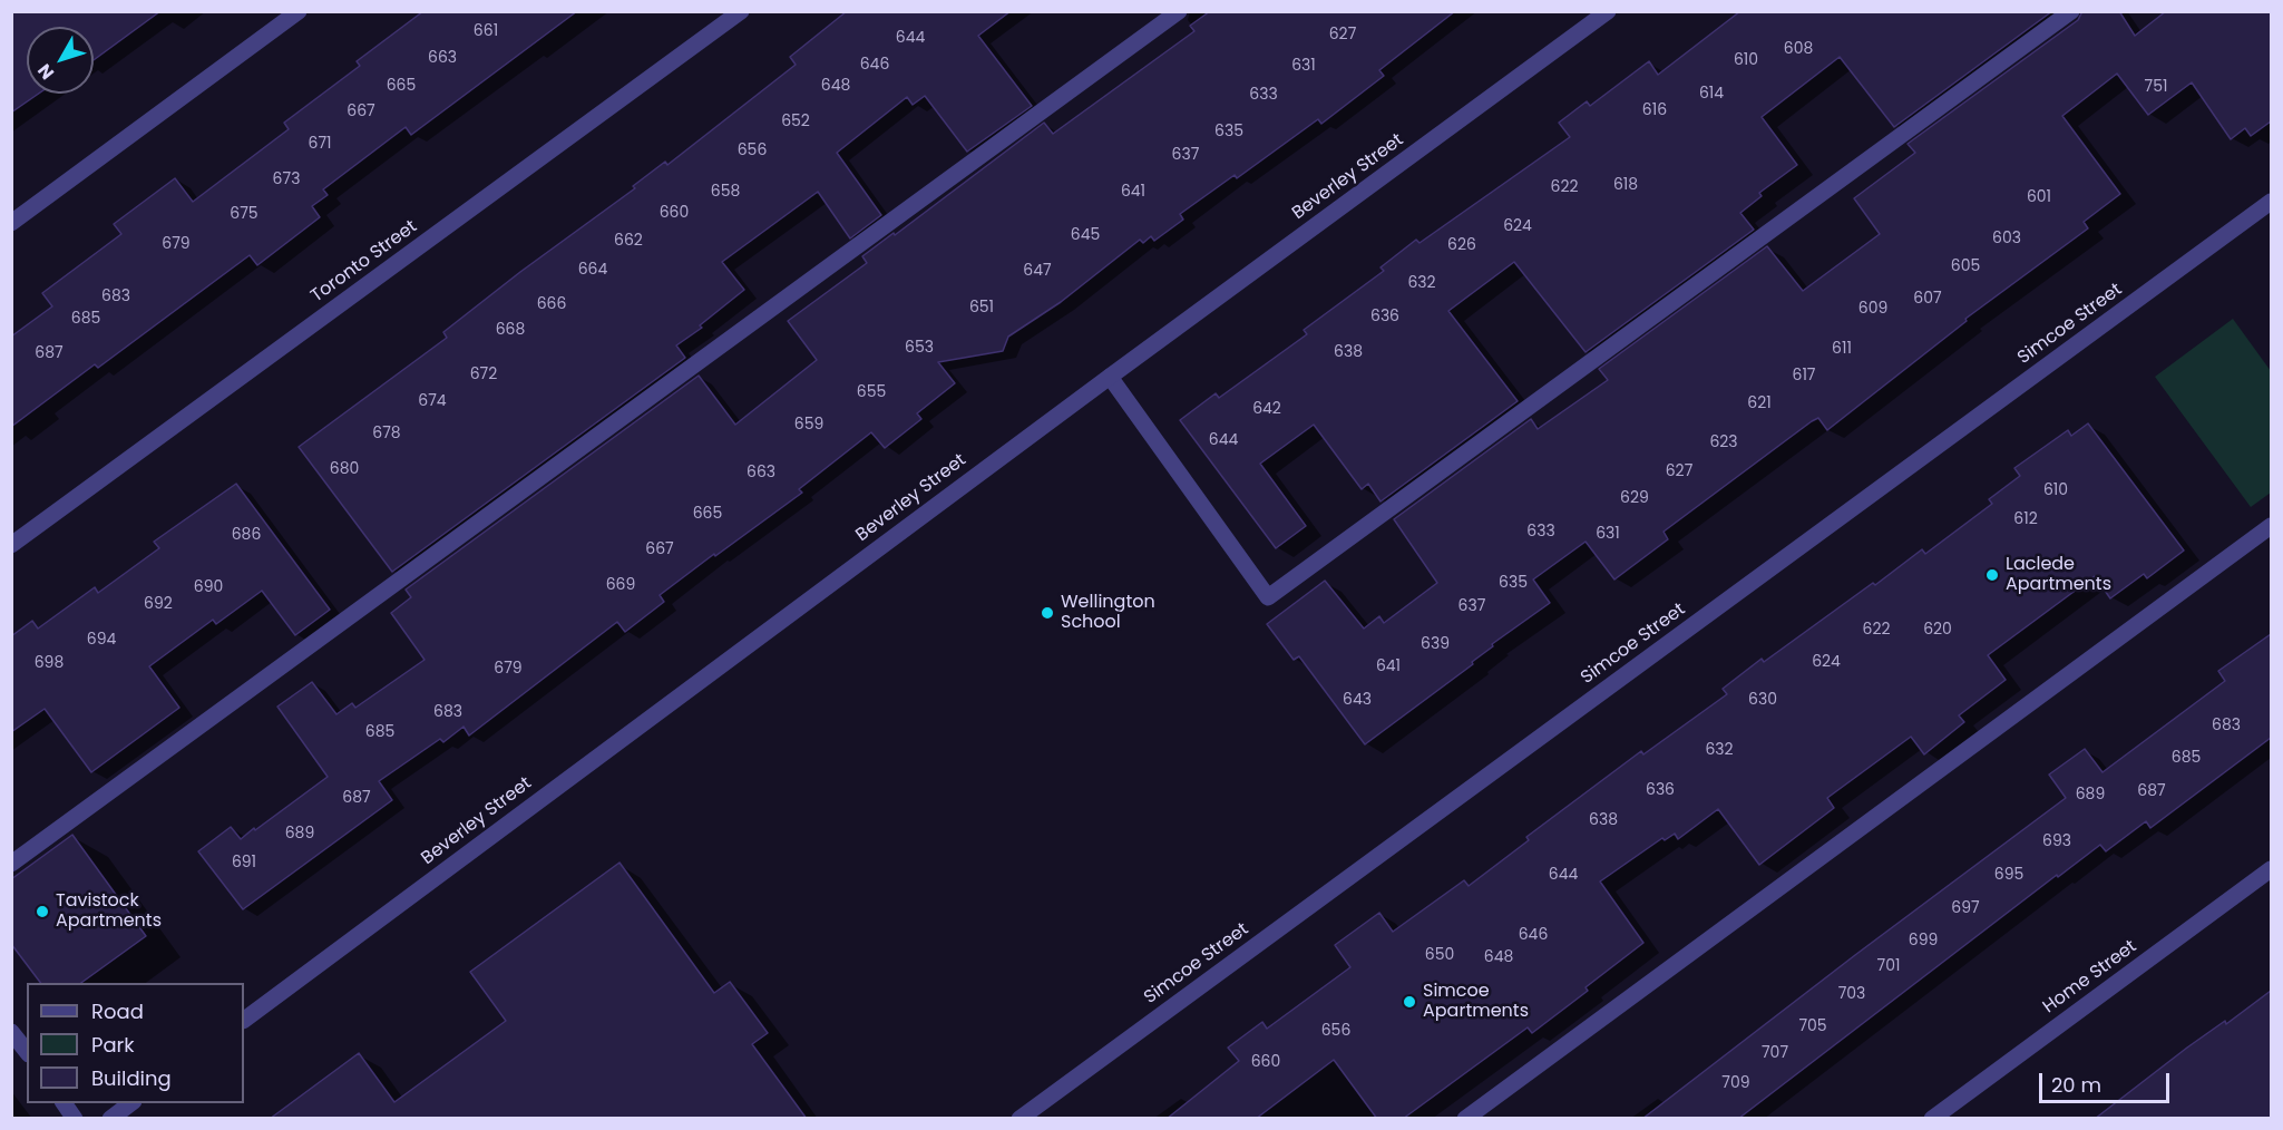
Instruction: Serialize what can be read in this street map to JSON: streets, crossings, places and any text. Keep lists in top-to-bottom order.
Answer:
{
  "streets": {
    "street": [
      "Beverley Street",
      "Toronto Street",
      "Simcoe Street",
      "Home Street"
    ]
  },
  "places": [
    "Laclede Apartments",
    "Wellington School",
    "Tavistock Apartments",
    "Simcoe Apartments"
  ],
  "house_numbers": [
    "661",
    "627",
    "644",
    "608",
    "663",
    "610",
    "646",
    "631",
    "665",
    "648",
    "751",
    "614",
    "633",
    "616",
    "667",
    "652",
    "635",
    "671",
    "656",
    "637",
    "673",
    "618",
    "622",
    "658",
    "641",
    "601",
    "660",
    "675",
    "624",
    "645",
    "603",
    "662",
    "679",
    "626",
    "605",
    "664",
    "647",
    "632",
    "683",
    "607",
    "666",
    "651",
    "609",
    "636",
    "685",
    "668",
    "653",
    "611",
    "638",
    "687",
    "672",
    "617",
    "655",
    "674",
    "621",
    "642",
    "659",
    "678",
    "644",
    "623",
    "680",
    "627",
    "663",
    "610",
    "629",
    "665",
    "612",
    "633",
    "631",
    "686",
    "667",
    "635",
    "669",
    "690",
    "692",
    "637",
    "622",
    "620",
    "694",
    "639",
    "624",
    "698",
    "641",
    "679",
    "643",
    "630",
    "683",
    "683",
    "685",
    "632",
    "685",
    "636",
    "687",
    "689",
    "687",
    "638",
    "689",
    "693",
    "691",
    "644",
    "695",
    "697",
    "646",
    "699",
    "650",
    "648",
    "701",
    "703",
    "705",
    "656",
    "707",
    "660",
    "709"
  ],
  "legend": ["Road", "Park", "Building"],
  "scale_bar": "20 m",
  "north": "bottom left"
}
